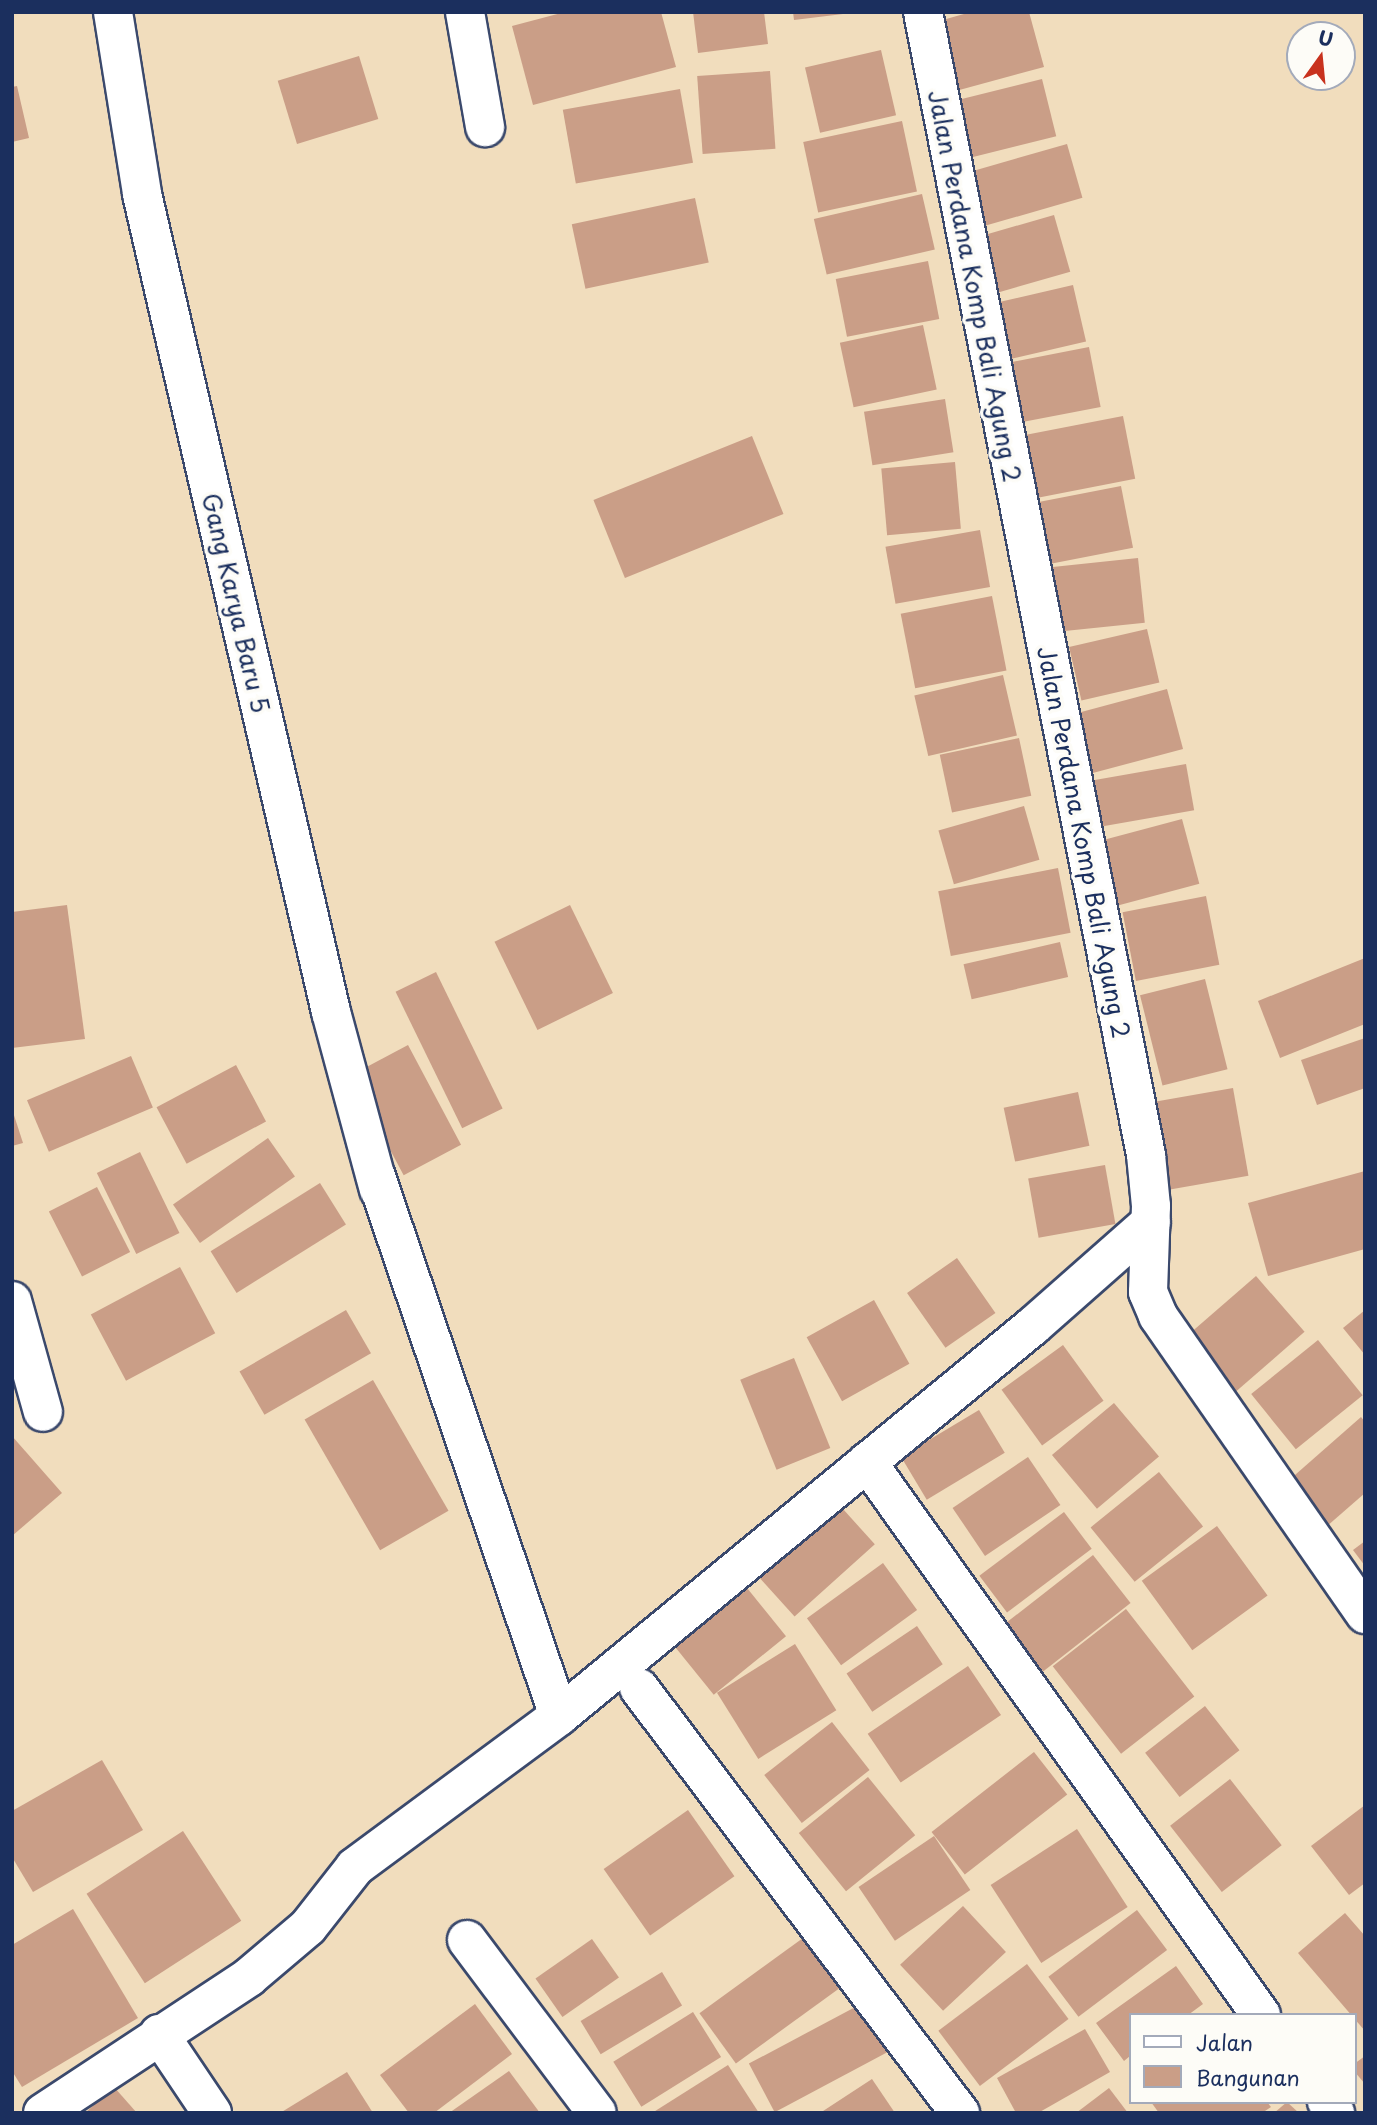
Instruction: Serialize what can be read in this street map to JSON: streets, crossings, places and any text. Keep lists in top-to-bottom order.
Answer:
{
  "streets": {
    "street": ["Jalan Perdana Komp Bali Agung 2", "Gang Karya Baru 5"]
  },
  "legend": ["Jalan", "Bangunan"],
  "north": "top"
}
